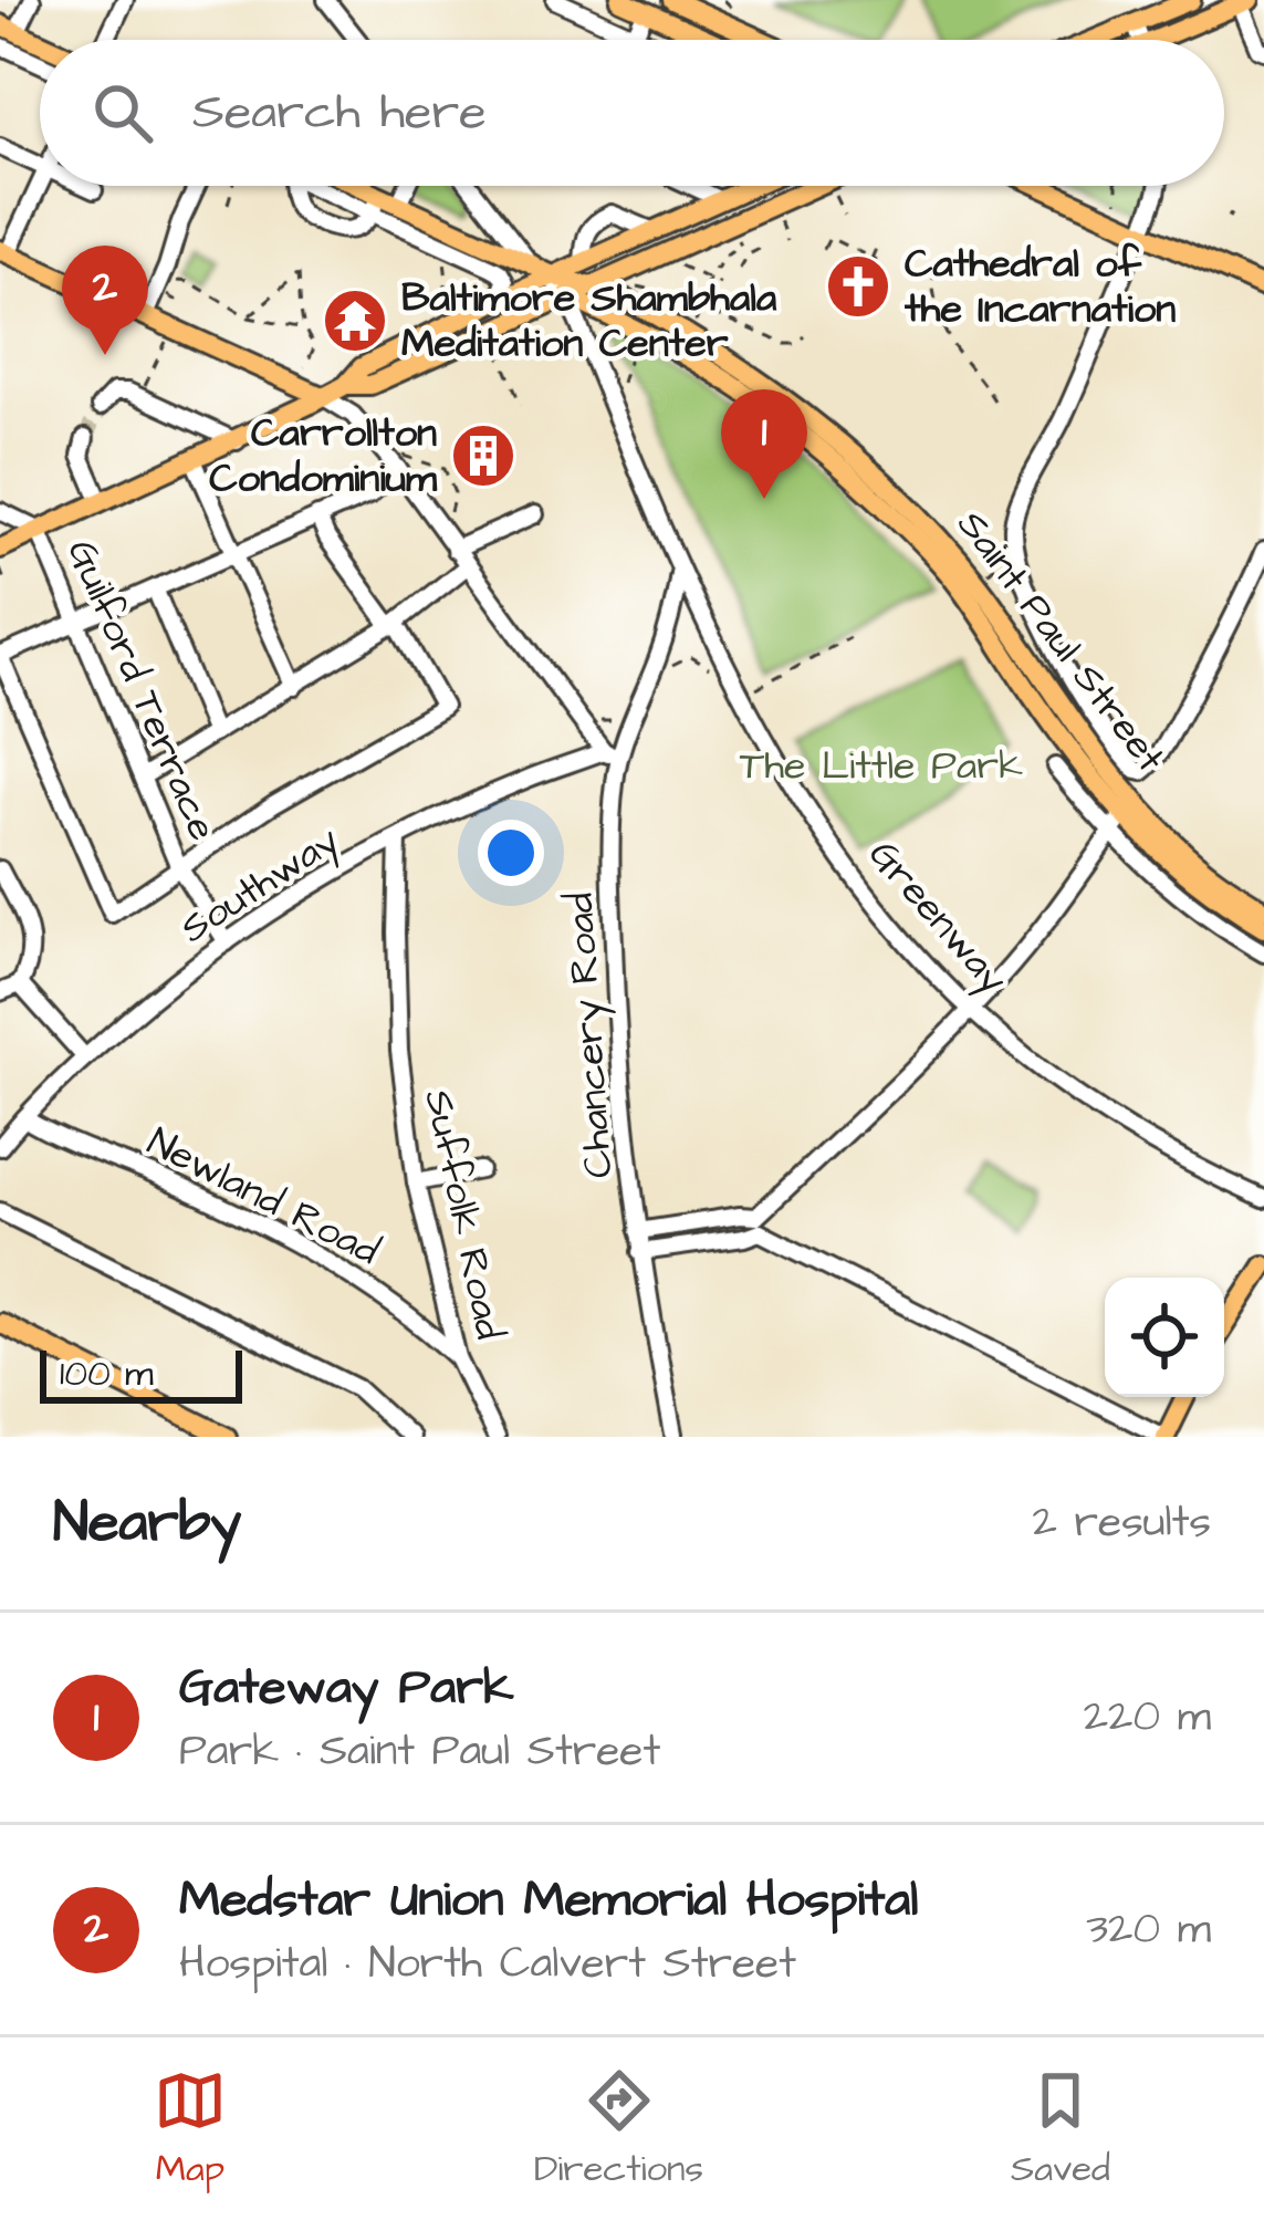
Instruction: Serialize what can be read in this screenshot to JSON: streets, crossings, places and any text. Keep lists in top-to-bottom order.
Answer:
{
  "streets": {
    "main road": ["Saint Paul Street"],
    "street": [
      "Guilford Terrace",
      "Southway",
      "Greenway",
      "Chancery Road",
      "Newland Road",
      "Suffolk Road"
    ]
  },
  "crossings": [
    ["Saint Paul Street", "Greenway"],
    ["Guilford Terrace", "Southway"],
    ["Southway", "Chancery Road"],
    ["Southway", "Newland Road"],
    ["Southway", "Suffolk Road"],
    ["Greenway", "Chancery Road"],
    ["Newland Road", "Suffolk Road"]
  ],
  "parks": ["The Little Park"],
  "places": {
    "church": ["Cathedral of the Incarnation"],
    "temple": ["Baltimore Shambhala Meditation Center"],
    "building": ["Carrollton Condominium"]
  },
  "scale_bar": "100 m",
  "page": {
    "search": "Search here",
    "pins": ["2", "1"],
    "scale": "100 m",
    "heading": ["Nearby", "2 results"],
    "list": [
      {
        "mark": "1",
        "name": "Gateway Park",
        "note": "Park · Saint Paul Street",
        "value": "220 m"
      },
      {
        "mark": "2",
        "name": "Medstar Union Memorial Hospital",
        "note": "Hospital · North Calvert Street",
        "value": "320 m"
      }
    ],
    "nav": ["Map", "Directions", "Saved"]
  }
}
